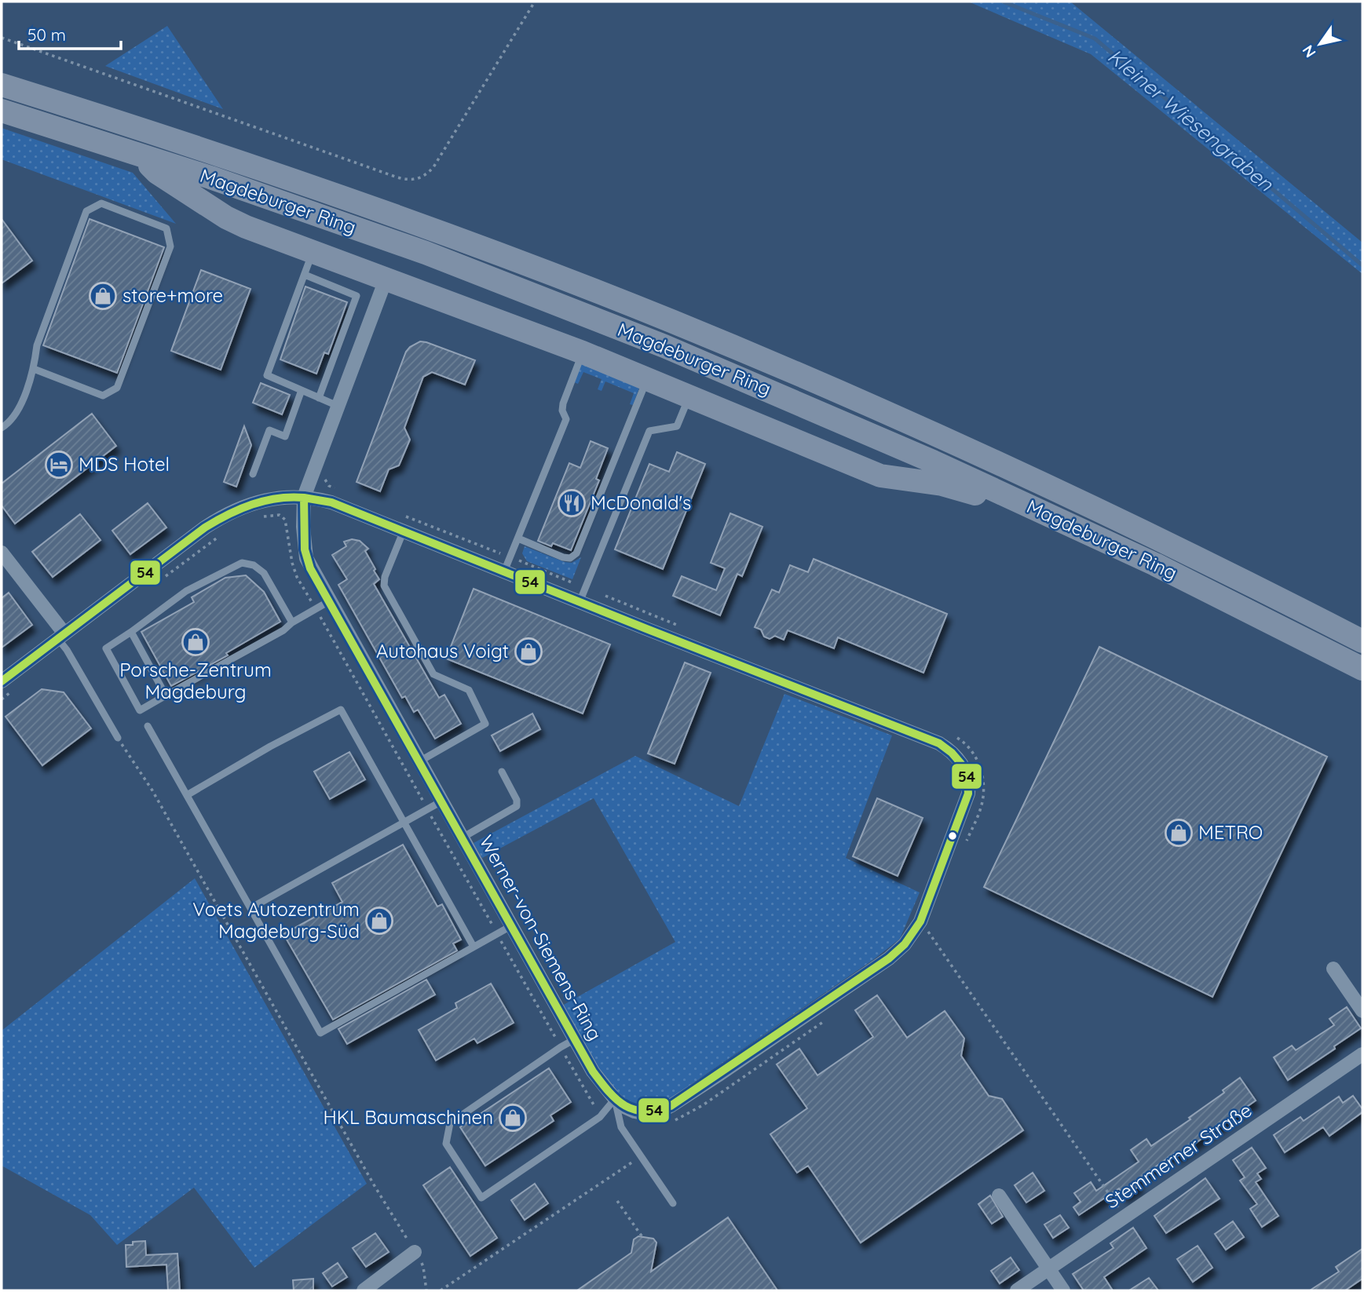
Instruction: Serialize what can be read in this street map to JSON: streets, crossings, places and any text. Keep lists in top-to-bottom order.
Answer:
{
  "streets": {
    "highway": ["Magdeburger Ring"],
    "street": ["Werner-von-Siemens-Ring", "Stemmerner Straße"]
  },
  "water": ["Kleiner Wiesengraben"],
  "places": {
    "shop": [
      "store+more",
      "Porsche-Zentrum Magdeburg",
      "Autohaus Voigt",
      "METRO",
      "Voets Autozentrum Magdeburg-Süd",
      "HKL Baumaschinen"
    ],
    "hotel": ["MDS Hotel"],
    "restaurant": ["McDonald's"]
  },
  "lines": ["transit line 54"],
  "scale_bar": "50 m",
  "north": "bottom left"
}
